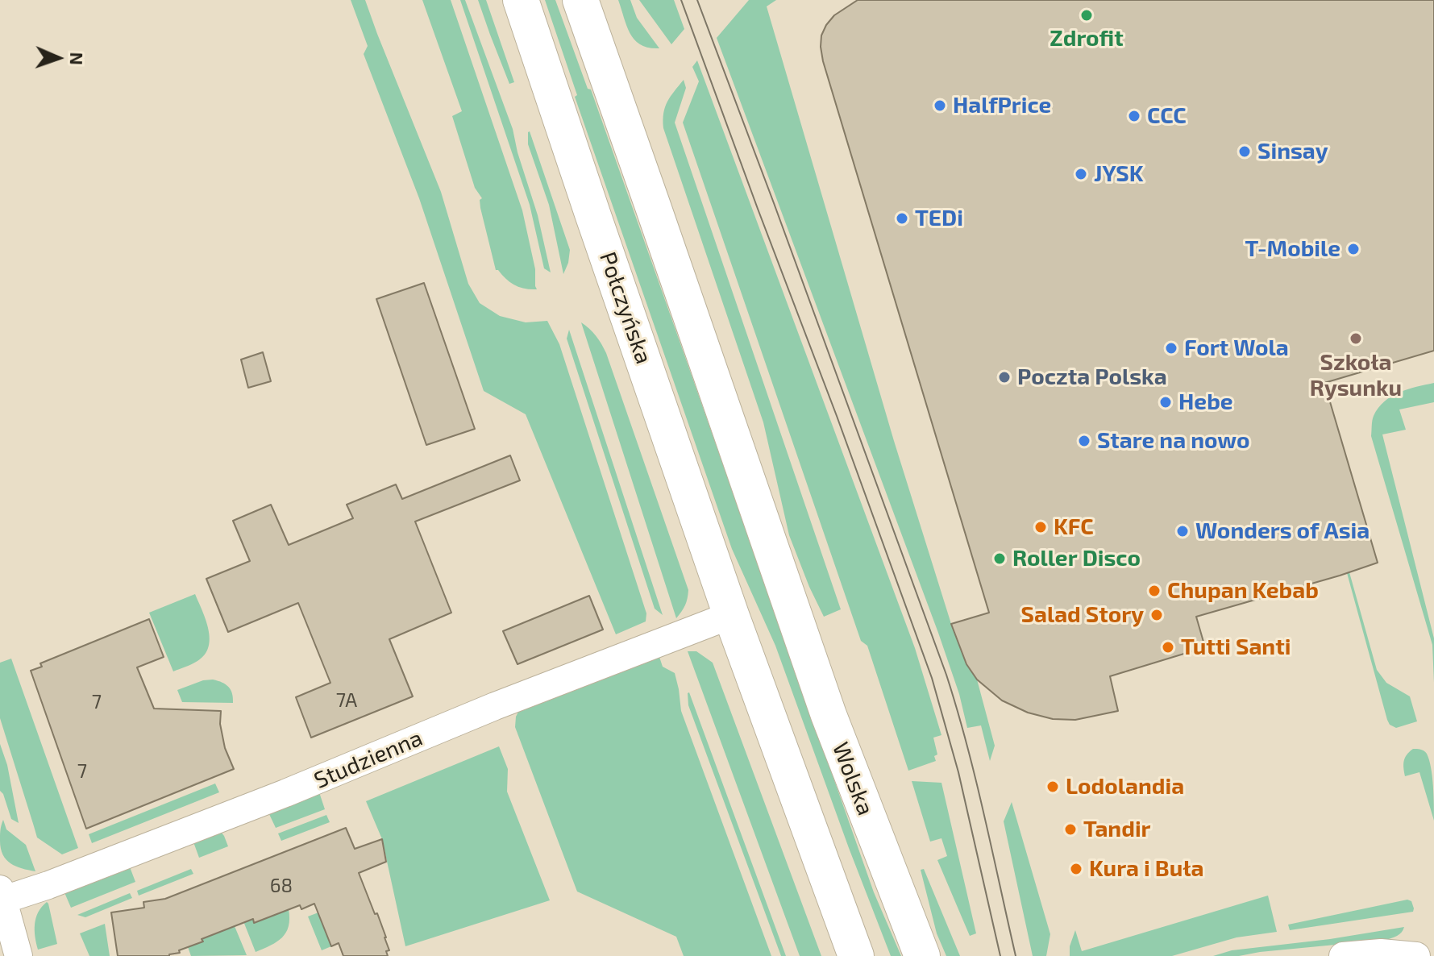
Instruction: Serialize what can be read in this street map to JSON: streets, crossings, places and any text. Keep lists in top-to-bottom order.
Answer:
{
  "streets": {
    "main road": ["Połczyńska", "Wolska"],
    "street": ["Studzienna"]
  },
  "crossings": [
    ["Połczyńska", "Studzienna"]
  ],
  "places": [
    "Zdrofit",
    "HalfPrice",
    "CCC",
    "Sinsay",
    "JYSK",
    "TEDi",
    "T-Mobile",
    "Szkoła Rysunku",
    "Fort Wola",
    "Poczta Polska",
    "Hebe",
    "Stare na nowo",
    "KFC",
    "Wonders of Asia",
    "Roller Disco",
    "Chupan Kebab",
    "Salad Story",
    "Tutti Santi",
    "Lodolandia",
    "Tandir",
    "Kura i Buła"
  ],
  "house_numbers": [
    "7A",
    "7",
    "7",
    "68"
  ],
  "north": "right"
}
